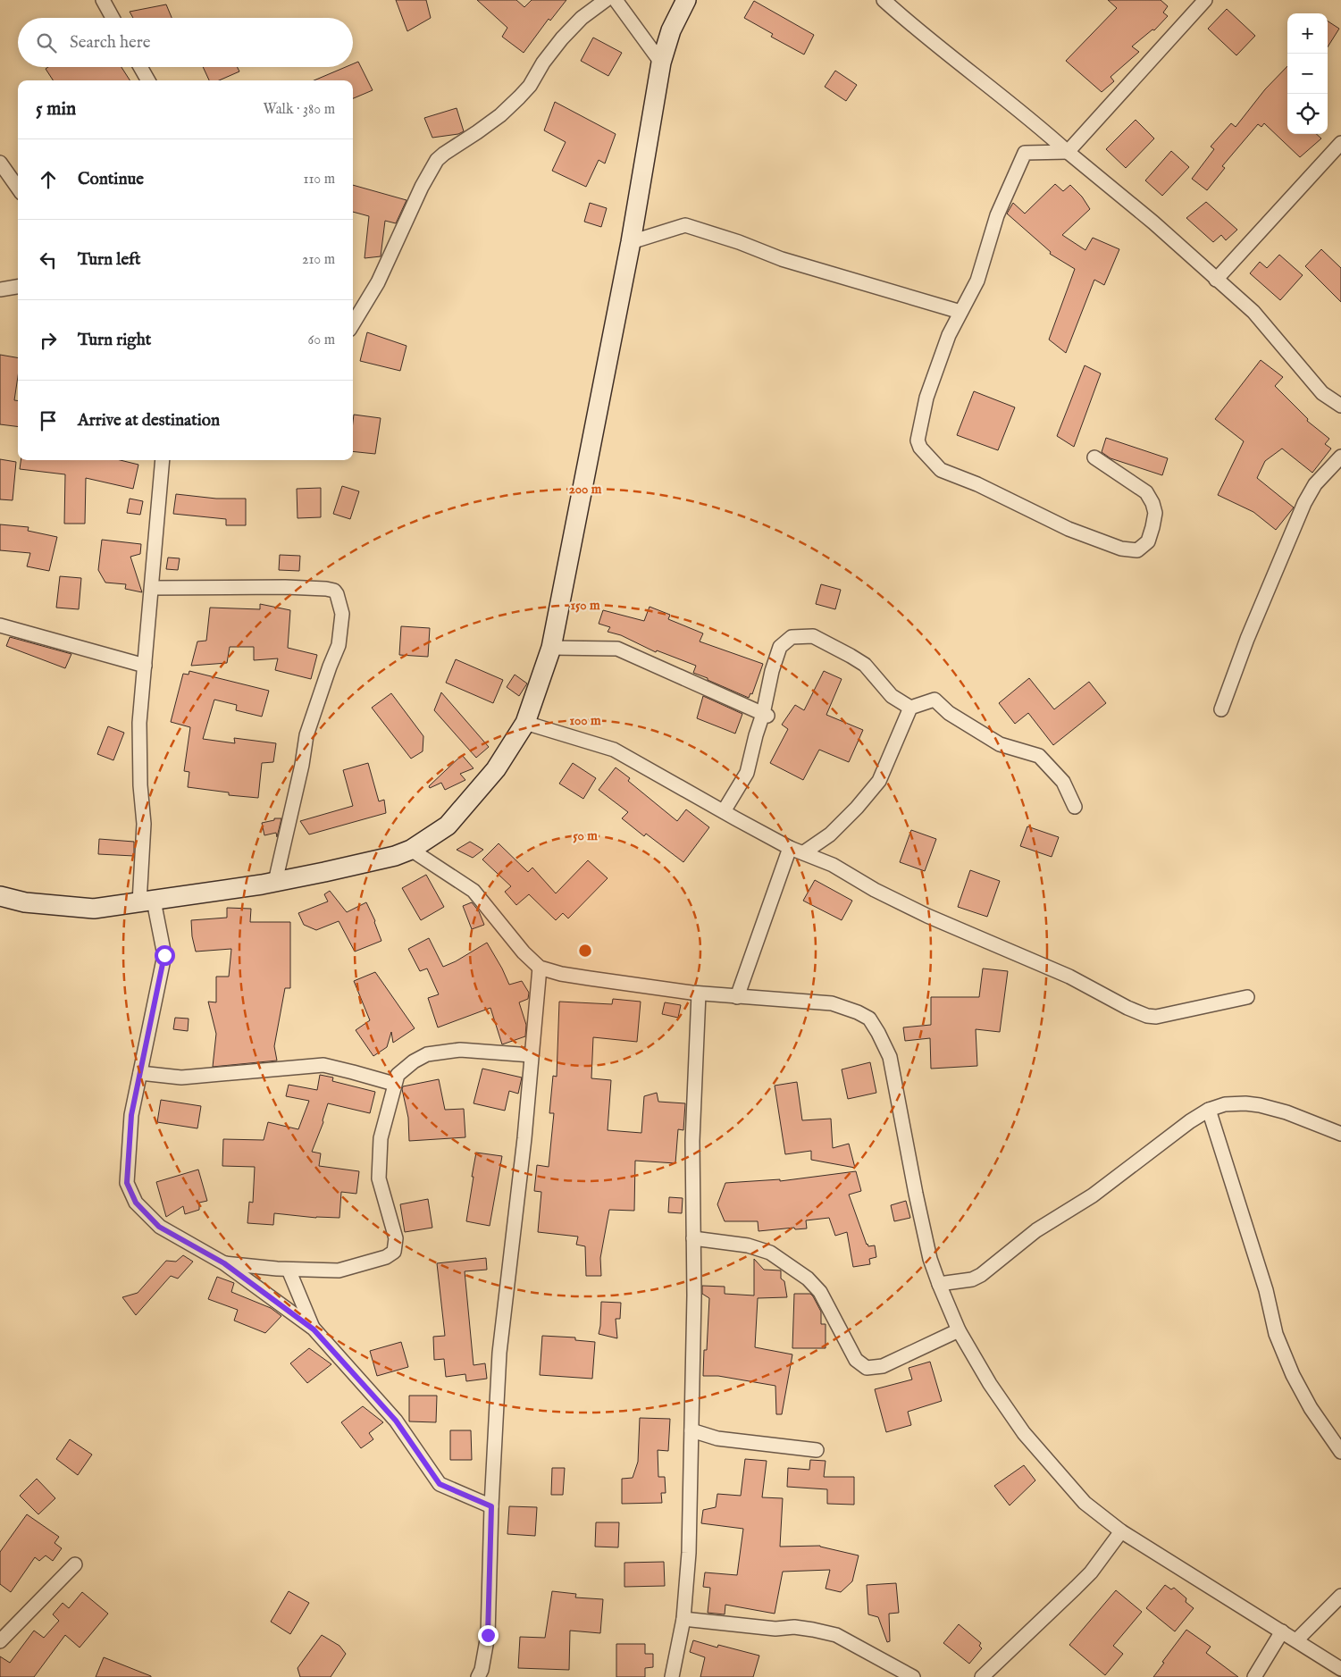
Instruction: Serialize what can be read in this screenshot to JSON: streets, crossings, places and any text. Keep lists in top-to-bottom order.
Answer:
{
  "page": {
    "map_buttons": ["+", "−"],
    "search": "Search here",
    "heading": ["5 min", "Walk · 380 m"],
    "list": [
      ["Continue", "110 m"],
      ["Turn left", "210 m"],
      ["Turn right", "60 m"],
      "Arrive at destination"
    ]
  },
  "rings": [
    "200 m",
    "150 m",
    "100 m",
    "50 m"
  ]
}
